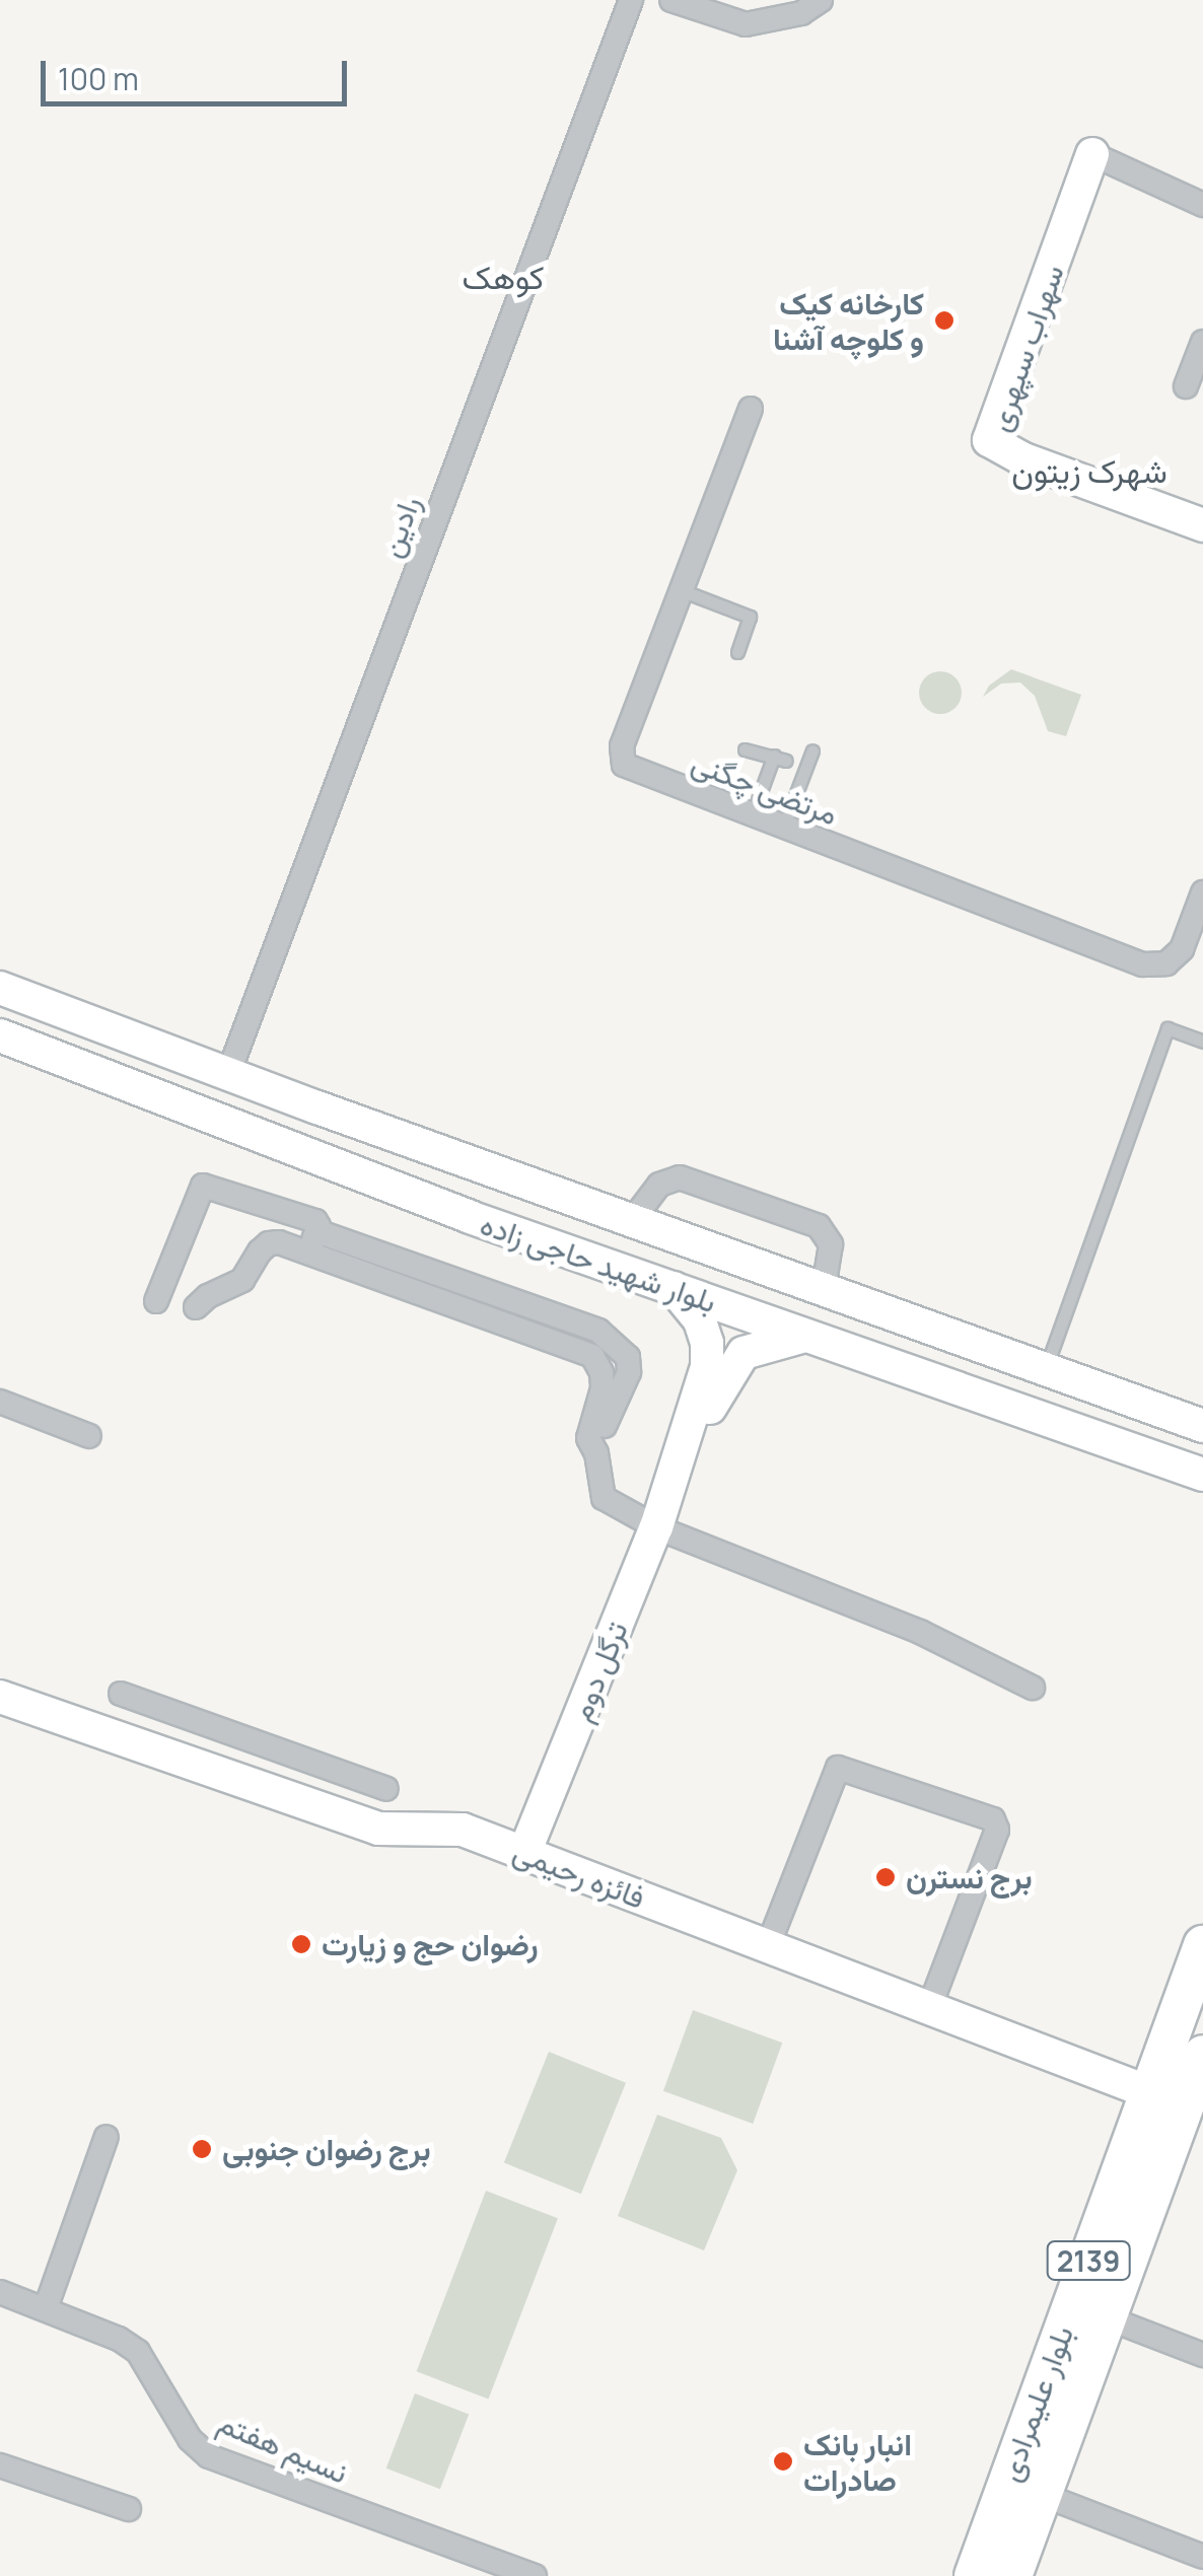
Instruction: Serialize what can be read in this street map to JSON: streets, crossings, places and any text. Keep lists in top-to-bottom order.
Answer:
{
  "streets": {
    "main road": ["2139", "بلوار علیمرادی"],
    "street": [
      "سهراب سپهری",
      "رادین",
      "مرتضی چگنی",
      "بلوار شهید حاجی زاده",
      "ترگل دوم",
      "فائزه رحیمی",
      "نسیم هفتم"
    ]
  },
  "crossings": [
    ["رادین", "بلوار شهید حاجی زاده"],
    ["بلوار شهید حاجی زاده", "ترگل دوم"],
    ["ترگل دوم", "فائزه رحیمی"],
    ["فائزه رحیمی", "بلوار علیمرادی"]
  ],
  "districts": ["کوهک", "شهرک زیتون"],
  "places": [
    "کارخانه کیک و کلوچه آشنا",
    "برج نسترن",
    "رضوان حج و زیارت",
    "برج رضوان جنوبی",
    "انبار بانک صادرات"
  ],
  "scale_bar": "100 m"
}
